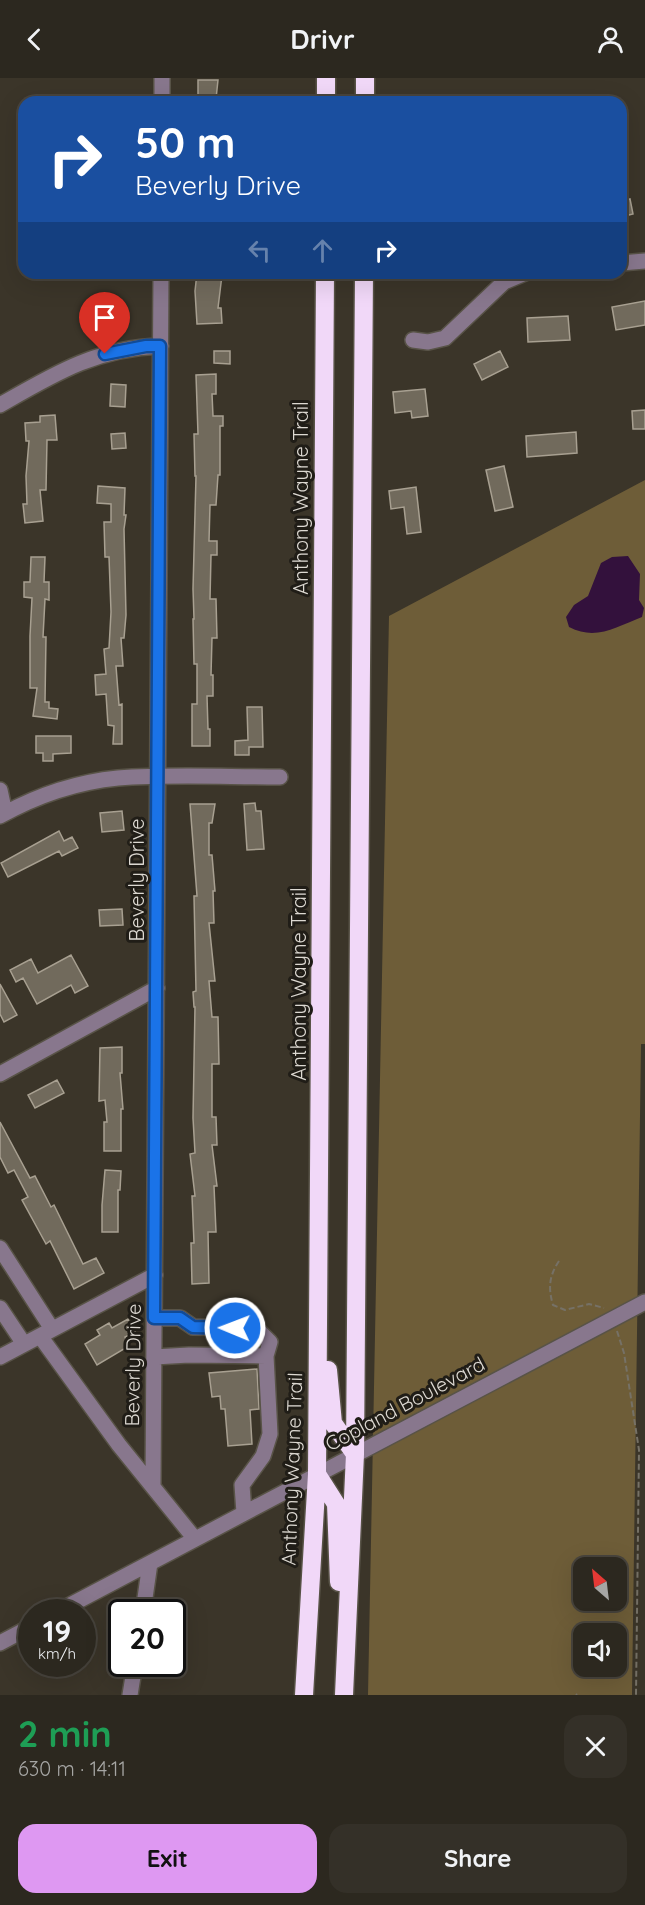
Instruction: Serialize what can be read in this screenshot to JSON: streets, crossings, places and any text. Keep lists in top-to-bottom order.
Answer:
{
  "streets": {
    "highway": ["Anthony Wayne Trail"],
    "street": ["Beverly Drive", "Copland Boulevard"]
  },
  "crossings": [
    ["Anthony Wayne Trail", "Copland Boulevard"]
  ],
  "north": "top left",
  "page": {
    "header": "Drivr",
    "turn": ["50 m", "Beverly Drive"],
    "speed": "19 km/h",
    "limit": "20",
    "heading": ["2 min", "630 m · 14:11"],
    "buttons": ["Exit", "Share"]
  }
}
